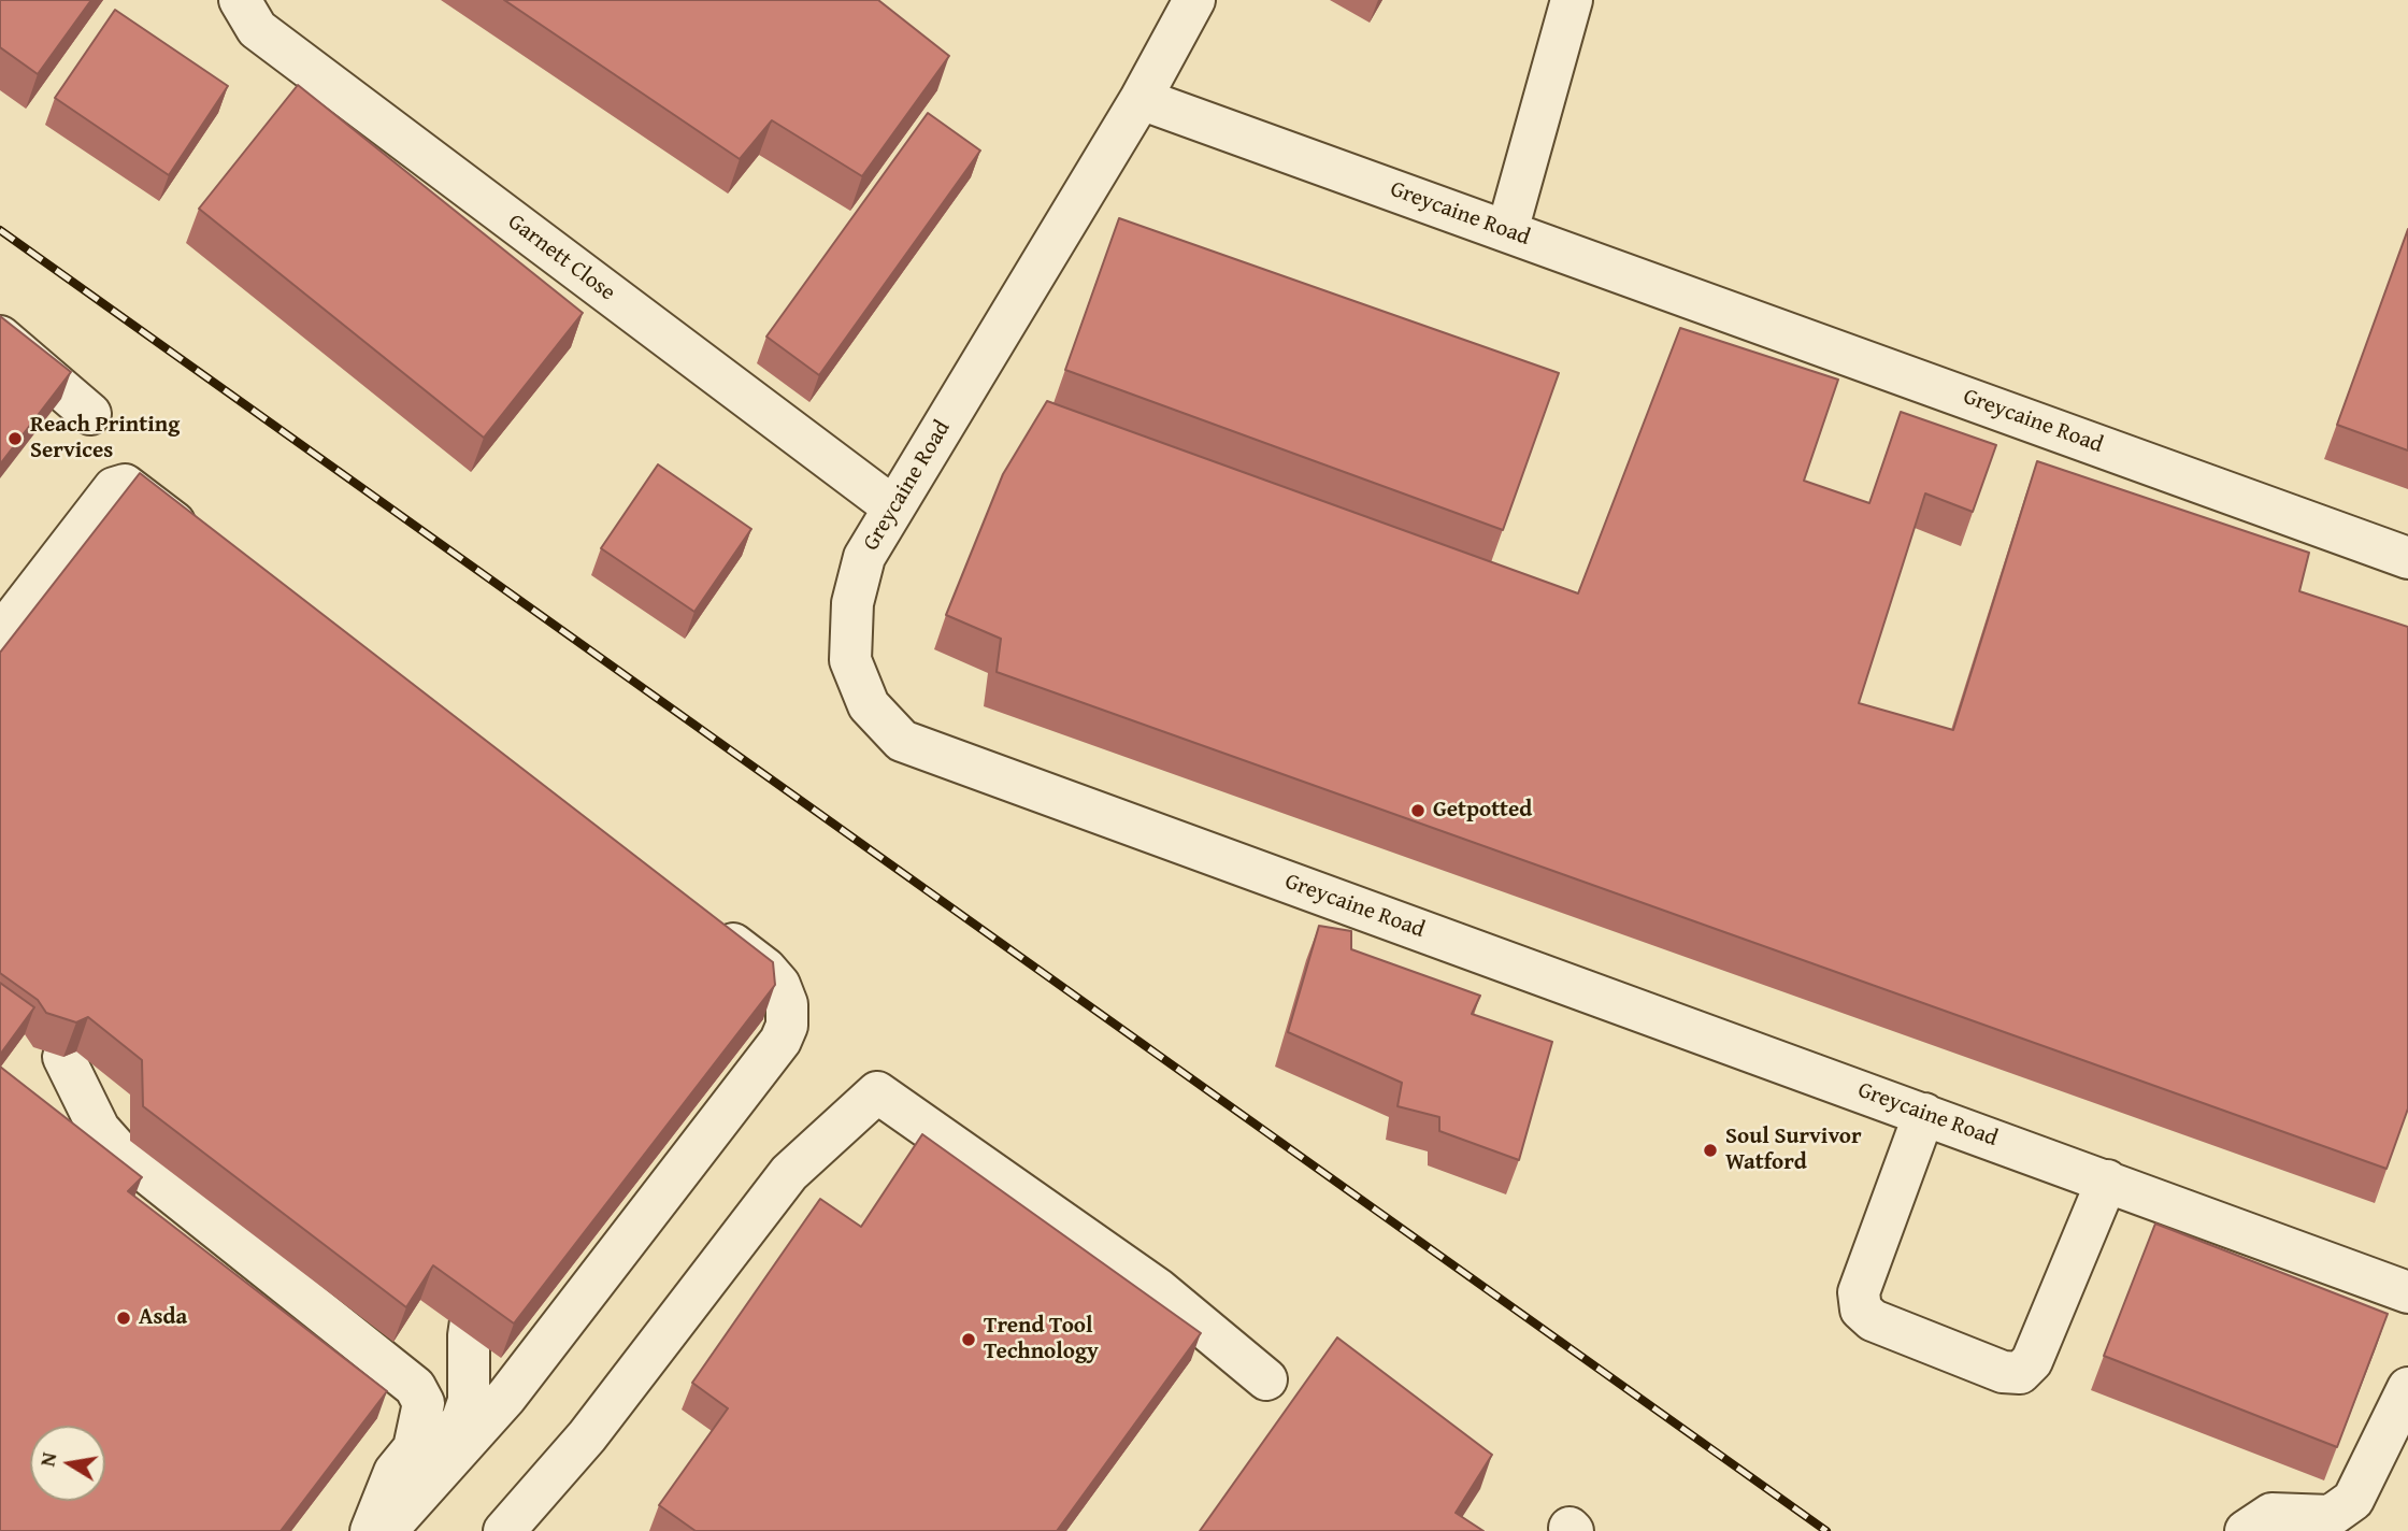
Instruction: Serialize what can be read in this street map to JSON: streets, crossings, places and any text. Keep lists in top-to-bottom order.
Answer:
{
  "streets": {
    "street": ["Greycaine Road", "Garnett Close"]
  },
  "crossings": [
    ["Greycaine Road", "Garnett Close"]
  ],
  "places": [
    "Reach Printing Services",
    "Getpotted",
    "Soul Survivor Watford",
    "Asda",
    "Trend Tool Technology"
  ],
  "north": "left"
}
